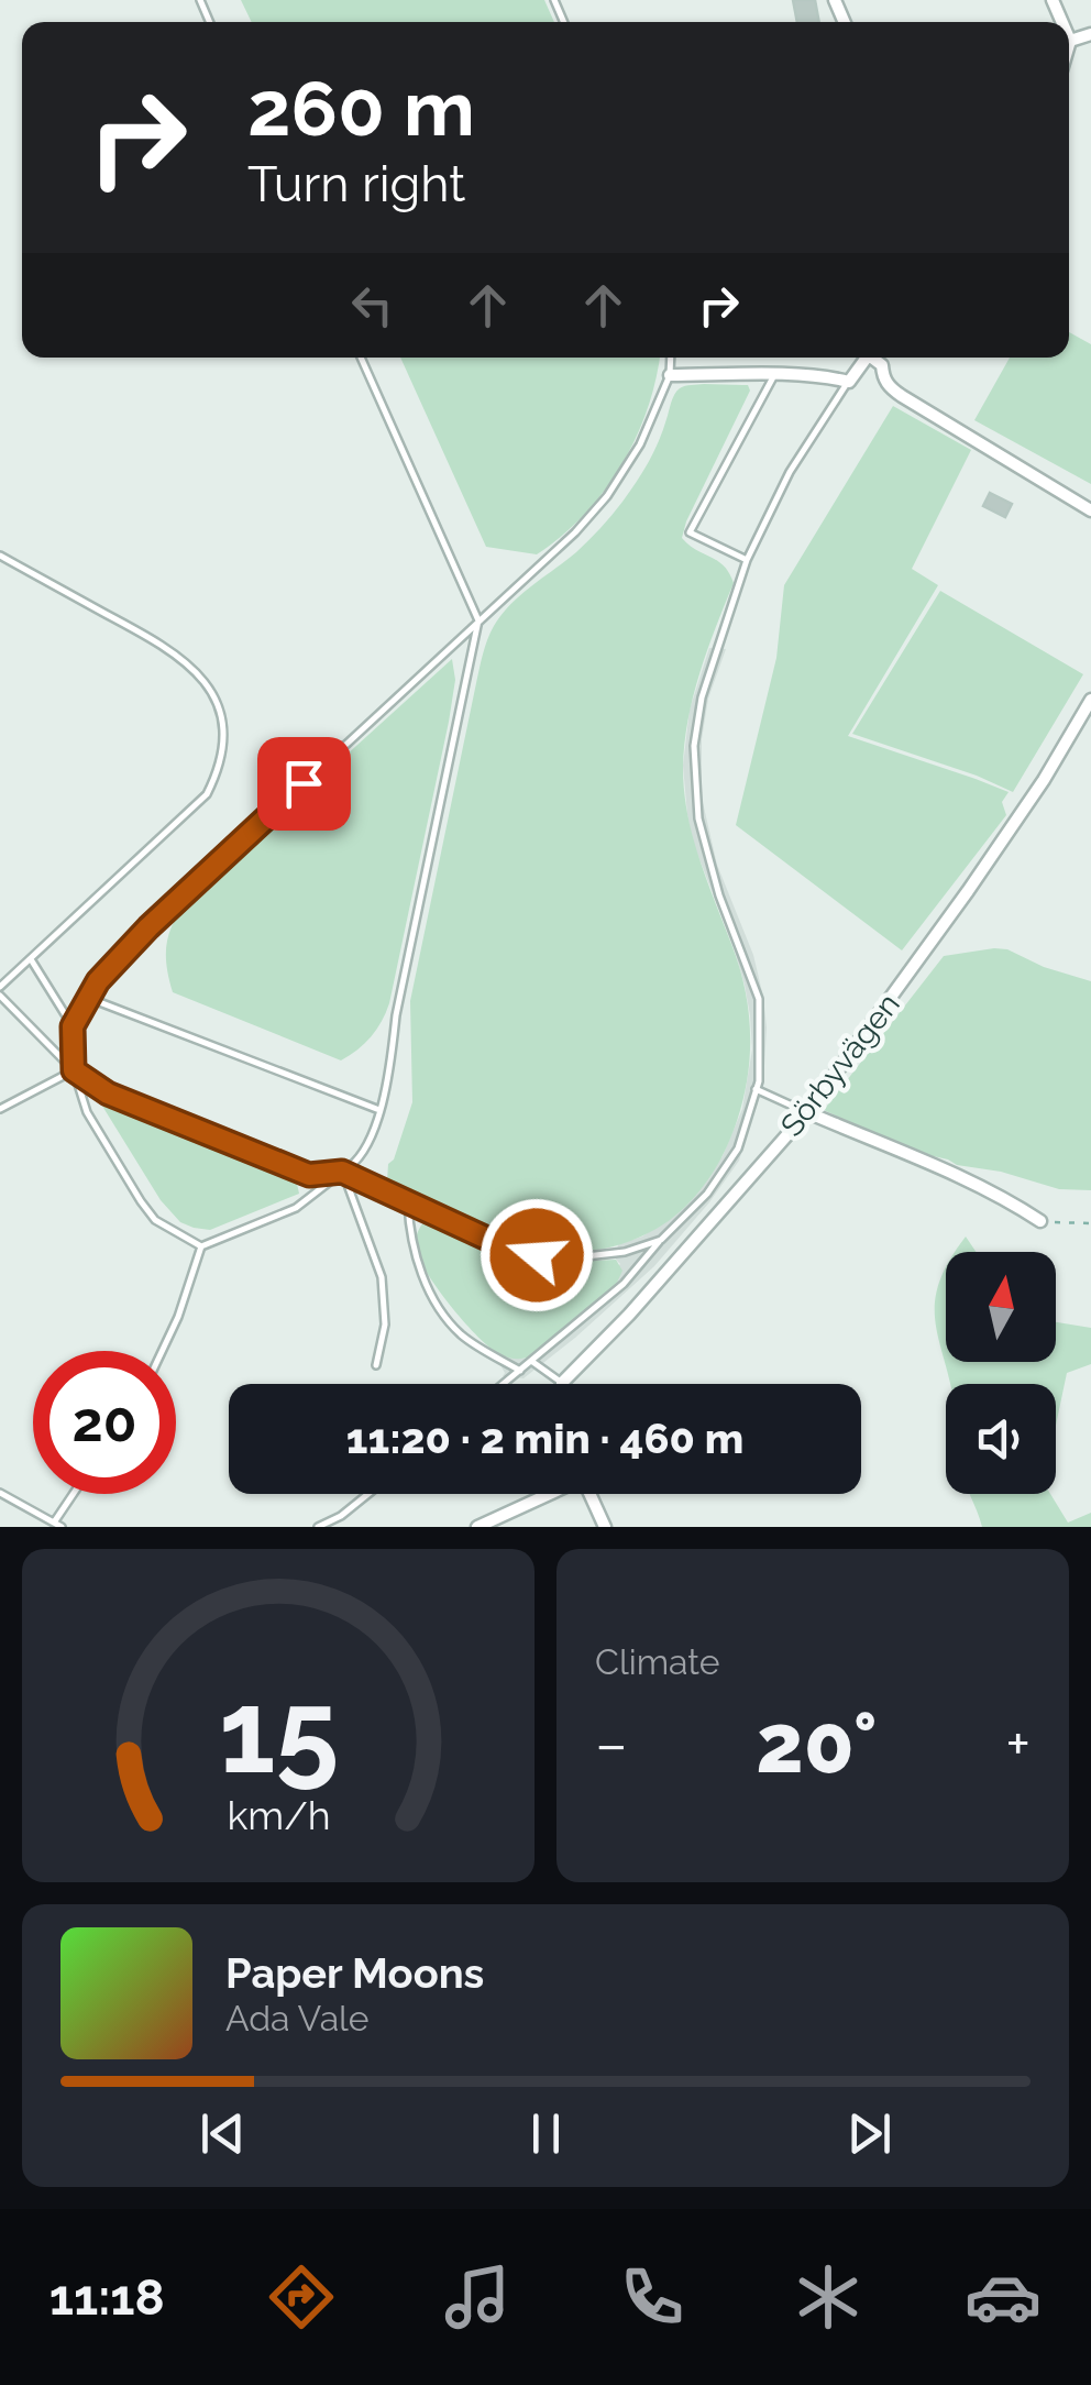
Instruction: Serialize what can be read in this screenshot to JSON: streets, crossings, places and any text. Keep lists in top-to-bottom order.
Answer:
{
  "streets": {
    "street": ["Sörbyvägen"]
  },
  "north": "top",
  "page": {
    "turn": ["260 m", "Turn right"],
    "limit": "20",
    "trip": "11:20 · 2 min · 460 m",
    "tile": "Climate",
    "heat": ["−", "20°", "+"],
    "song": ["Paper Moons", "Ada Vale"],
    "tabs": "11:18",
    "gauge": ["15", "km/h"]
  }
}
